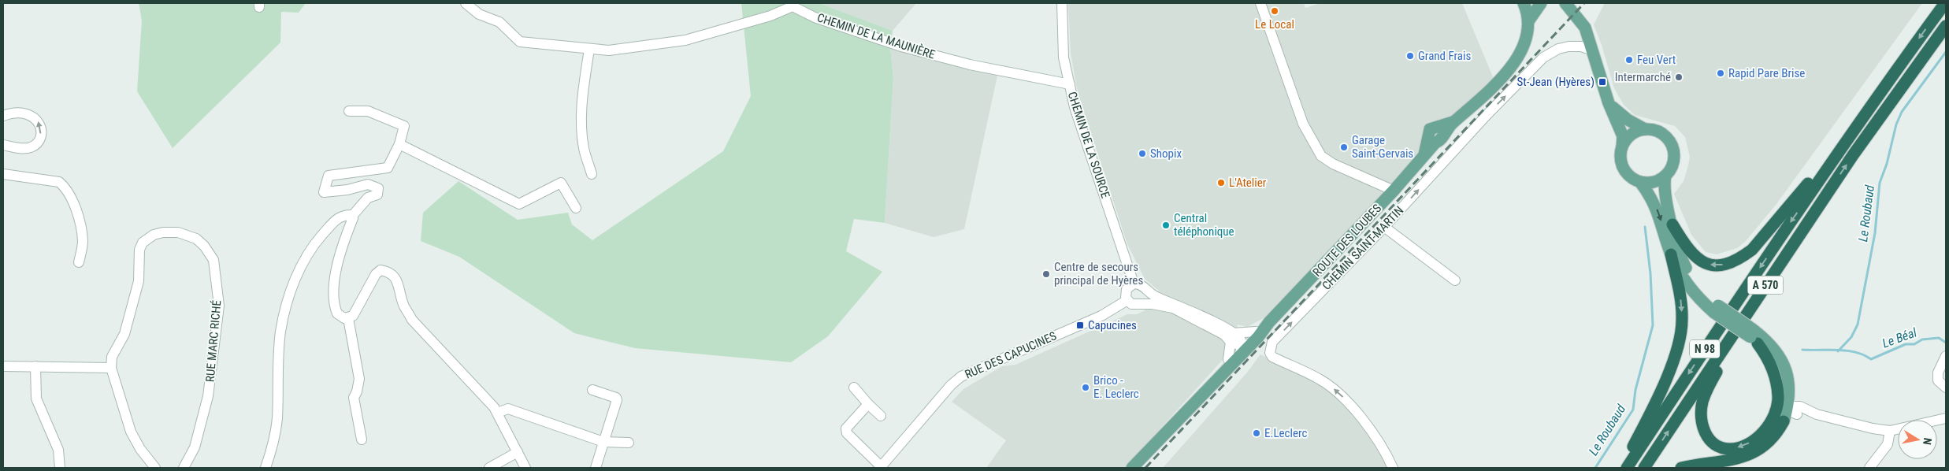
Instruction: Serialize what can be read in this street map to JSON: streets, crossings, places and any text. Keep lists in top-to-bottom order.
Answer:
{
  "streets": {
    "highway": ["A 570", "N 98"],
    "main road": ["ROUTE DES LOUBES"],
    "street": [
      "CHEMIN DE LA MAUNIÈRE",
      "CHEMIN DE LA SOURCE",
      "CHEMIN SAINT-MARTIN",
      "RUE MARC RICHÉ",
      "RUE DES CAPUCINES"
    ]
  },
  "crossings": [
    ["CHEMIN DE LA MAUNIÈRE", "CHEMIN DE LA SOURCE"],
    ["CHEMIN DE LA SOURCE", "RUE DES CAPUCINES"]
  ],
  "water": ["Le Roubaud", "Le Béal"],
  "places": {
    "other": [
      "Le Local",
      "Grand Frais",
      "Feu Vert",
      "Rapid Pare Brise",
      "Intermarché",
      "Garage Saint-Gervais",
      "Shopix",
      "L'Atelier",
      "Central téléphonique",
      "Centre de secours principal de Hyères",
      "Brico - E. Leclerc",
      "E.Leclerc"
    ],
    "transit": ["St-Jean (Hyères)", "Capucines"]
  },
  "north": "right"
}
